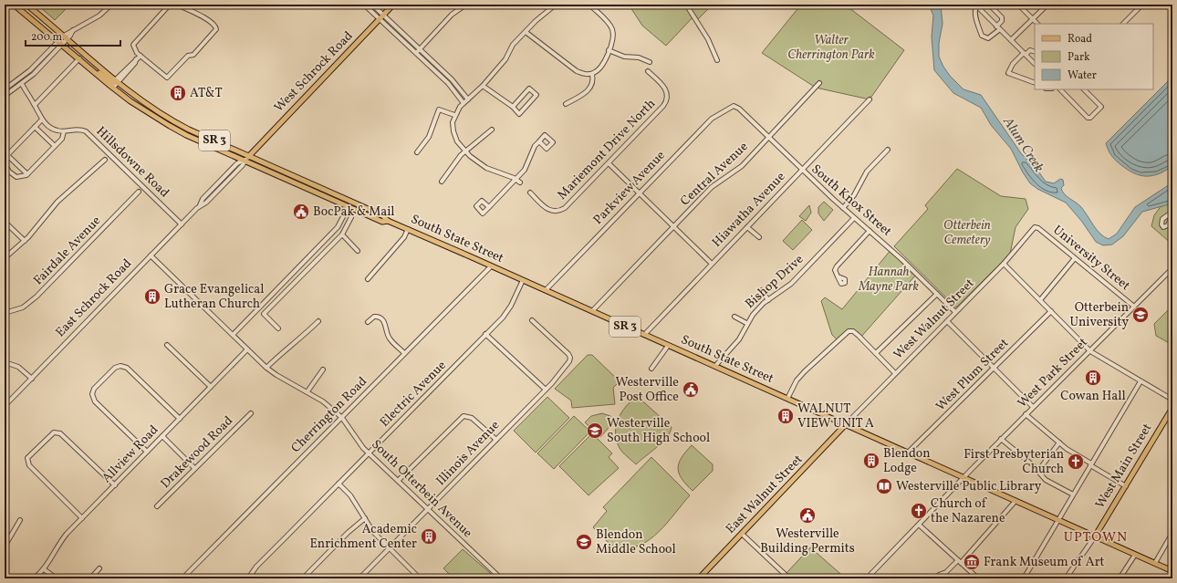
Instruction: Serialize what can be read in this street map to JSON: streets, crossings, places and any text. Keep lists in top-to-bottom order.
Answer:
{
  "streets": {
    "main road": [
      "West Schrock Road",
      "SR 3",
      "South State Street",
      "East Schrock Road",
      "West Main Street",
      "East Walnut Street"
    ],
    "street": [
      "Mariemont Drive North",
      "Hillsdowne Road",
      "Central Avenue",
      "Parkview Avenue",
      "South Knox Street",
      "Hiawatha Avenue",
      "Fairdale Avenue",
      "University Street",
      "Bishop Drive",
      "West Walnut Street",
      "West Park Street",
      "West Plum Street",
      "Electric Avenue",
      "Cherrington Road",
      "Drakewood Road",
      "Illinois Avenue",
      "Allview Road",
      "South Otterbein Avenue"
    ]
  },
  "crossings": [
    ["West Schrock Road", "South State Street"],
    ["West Schrock Road", "East Schrock Road"],
    ["SR 3", "South State Street"],
    ["SR 3", "West Main Street"],
    ["Hillsdowne Road", "East Schrock Road"],
    ["Central Avenue", "South Knox Street"],
    ["Central Avenue", "South State Street"],
    ["Parkview Avenue", "South Knox Street"],
    ["Parkview Avenue", "South State Street"],
    ["South Knox Street", "Hiawatha Avenue"],
    ["South Knox Street", "Bishop Drive"],
    ["South Knox Street", "West Walnut Street"],
    ["Hiawatha Avenue", "South State Street"],
    ["South State Street", "Bishop Drive"],
    ["South State Street", "East Schrock Road"],
    ["South State Street", "West Walnut Street"],
    ["South State Street", "West Park Street"],
    ["South State Street", "West Plum Street"],
    ["South State Street", "Electric Avenue"],
    ["South State Street", "Cherrington Road"],
    ["South State Street", "East Walnut Street"],
    ["University Street", "West Walnut Street"],
    ["University Street", "West Park Street"],
    ["East Schrock Road", "South Otterbein Avenue"],
    ["West Walnut Street", "East Walnut Street"],
    ["Electric Avenue", "South Otterbein Avenue"],
    ["Cherrington Road", "South Otterbein Avenue"],
    ["Illinois Avenue", "South Otterbein Avenue"],
    ["Allview Road", "South Otterbein Avenue"]
  ],
  "districts": ["UPTOWN"],
  "water": ["Alum Creek"],
  "parks": ["Walter Cherrington Park", "Otterbein Cemetery", "Hannah Mayne Park"],
  "places": {
    "building": [
      "AT&T",
      "Grace Evangelical Lutheran Church",
      "Cowan Hall",
      "WALNUT VIEW UNIT A",
      "Blendon Lodge",
      "Academic Enrichment Center"
    ],
    "public building": ["BocPak & Mail", "Westerville Post Office", "Westerville Building Permits"],
    "school or university": ["Otterbein University", "Westerville South High School", "Blendon Middle School"],
    "church": ["First Presbyterian Church", "Church of the Nazarene"],
    "library": ["Westerville Public Library"],
    "museum": ["Frank Museum of Art"]
  },
  "legend": ["Road", "Park", "Water"],
  "scale_bar": "200 m"
}
